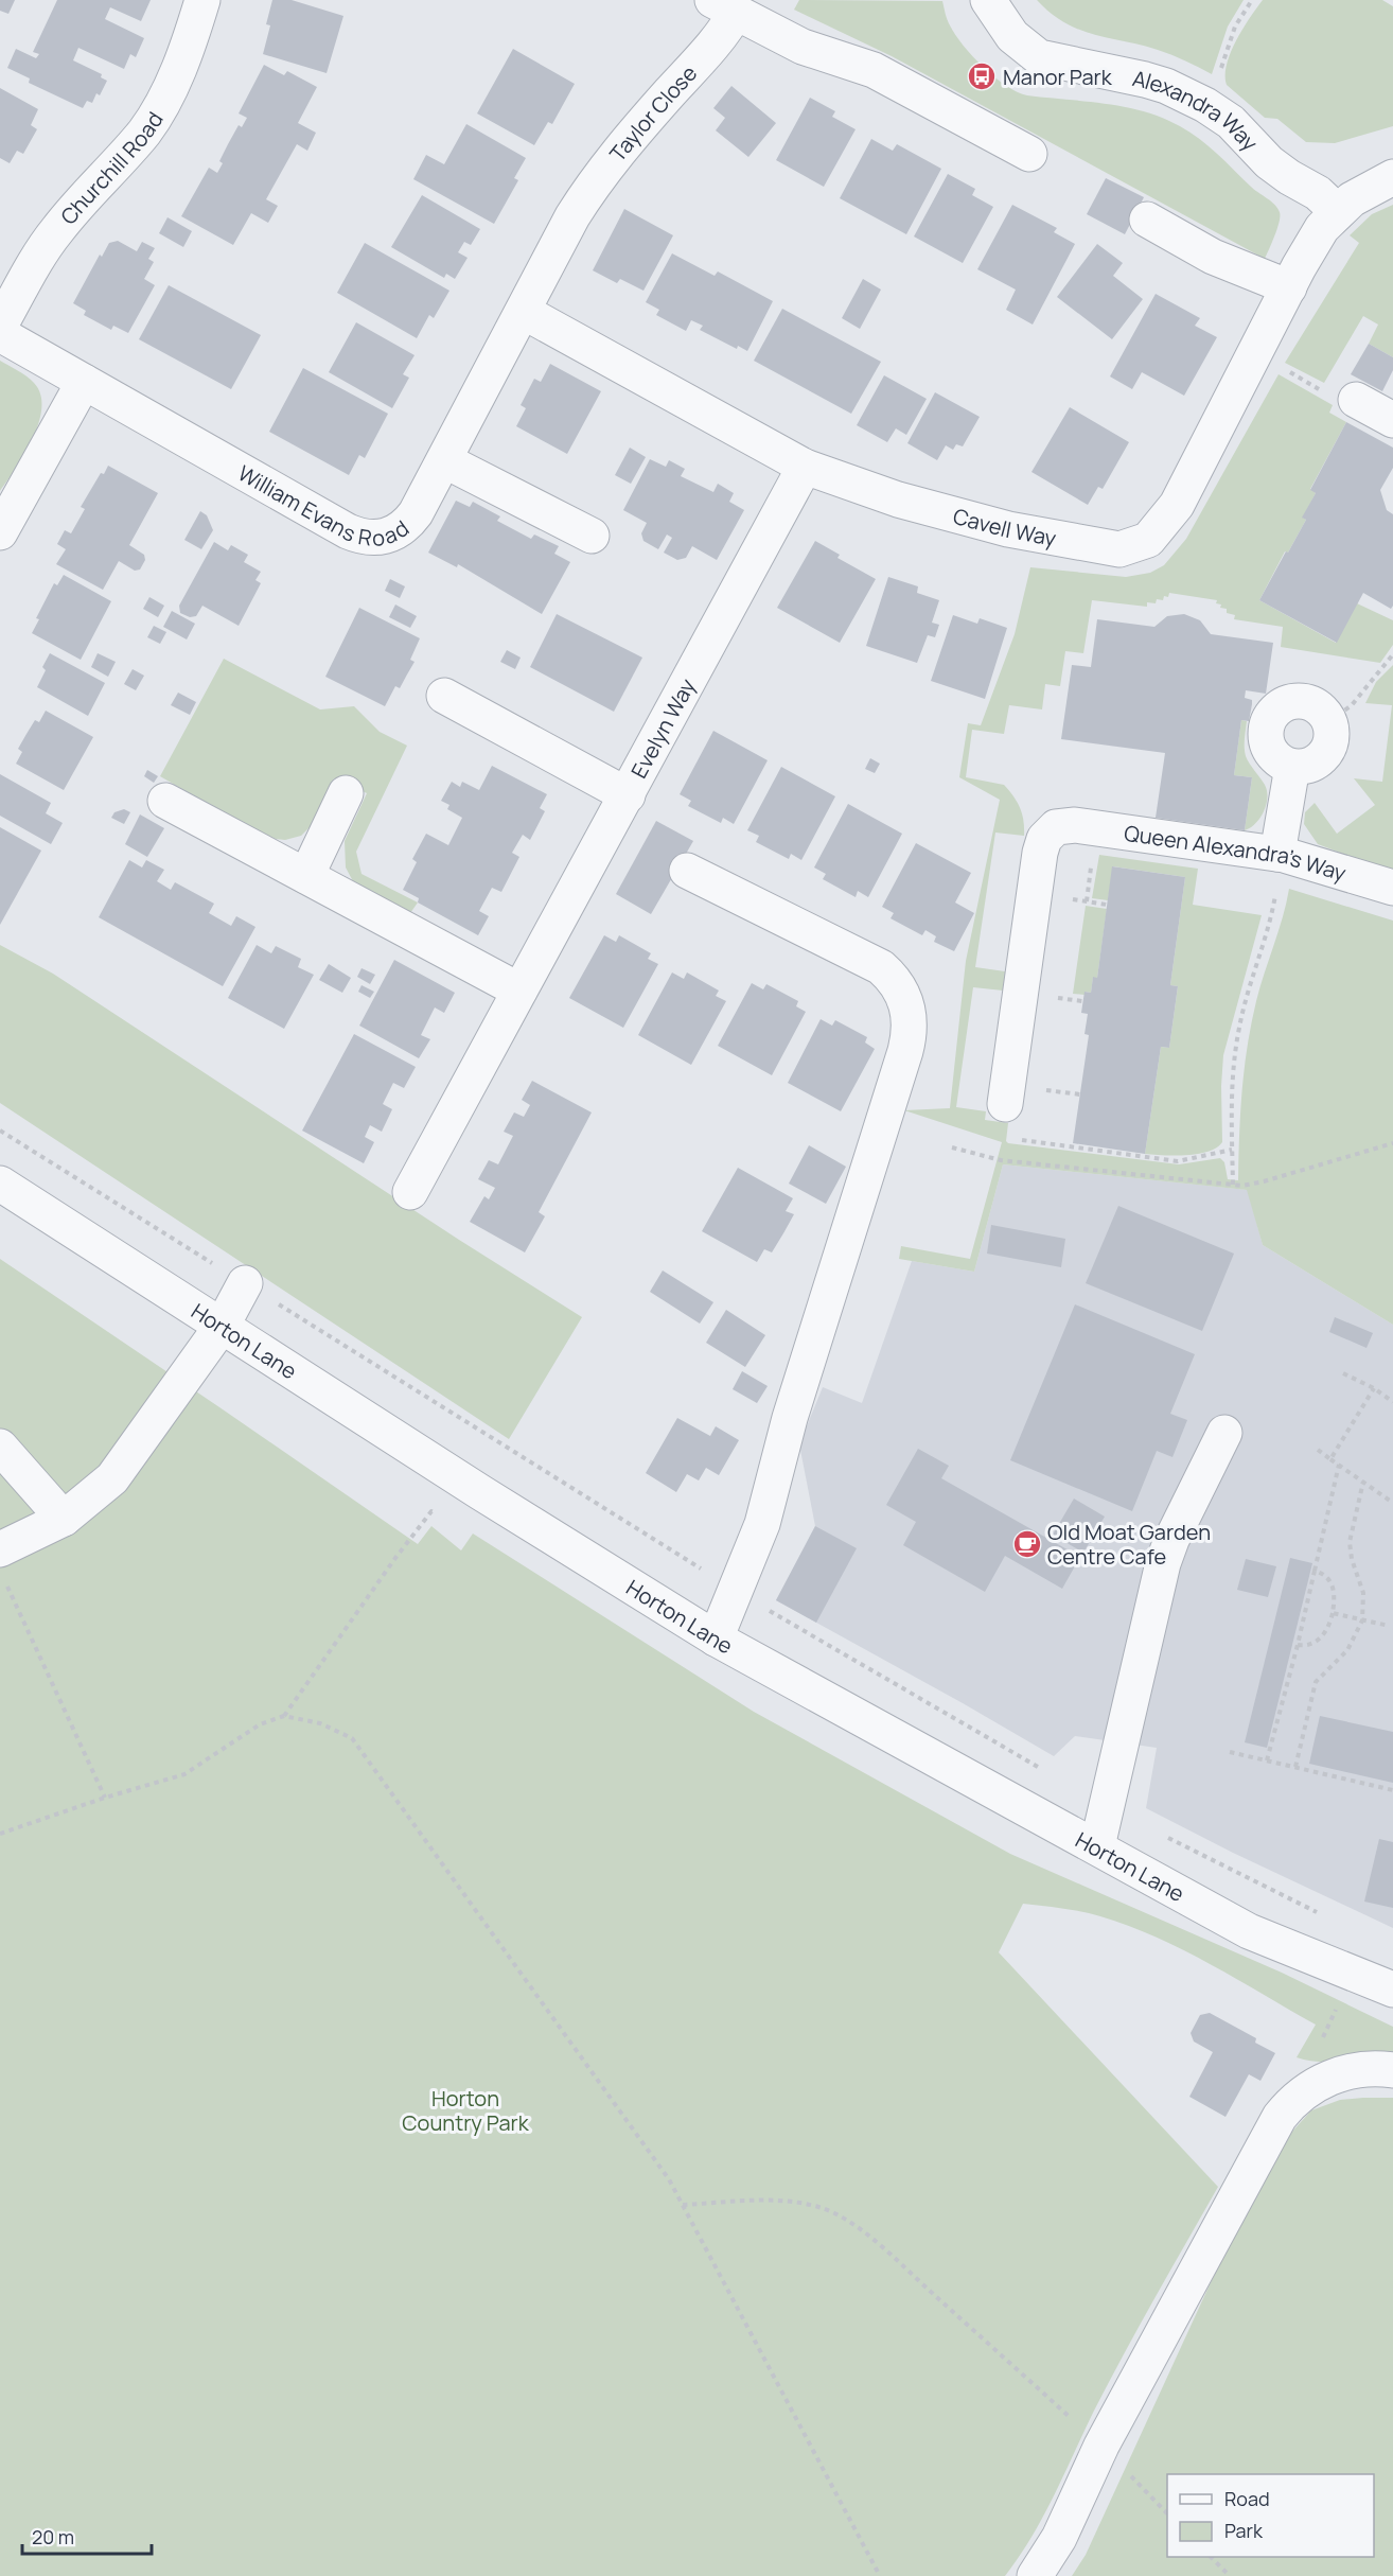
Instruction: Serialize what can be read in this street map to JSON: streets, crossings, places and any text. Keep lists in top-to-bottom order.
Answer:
{
  "streets": {
    "street": [
      "Taylor Close",
      "Alexandra Way",
      "Churchill Road",
      "William Evans Road",
      "Cavell Way",
      "Evelyn Way",
      "Queen Alexandra's Way",
      "Horton Lane"
    ]
  },
  "crossings": [
    ["Taylor Close", "William Evans Road"],
    ["Alexandra Way", "Cavell Way"],
    ["William Evans Road", "Cavell Way"],
    ["Cavell Way", "Evelyn Way"]
  ],
  "parks": ["Horton Country Park"],
  "places": {
    "bus stop": ["Manor Park"],
    "cafe": ["Old Moat Garden Centre Cafe"]
  },
  "legend": ["Road", "Park"],
  "scale_bar": "20 m"
}
